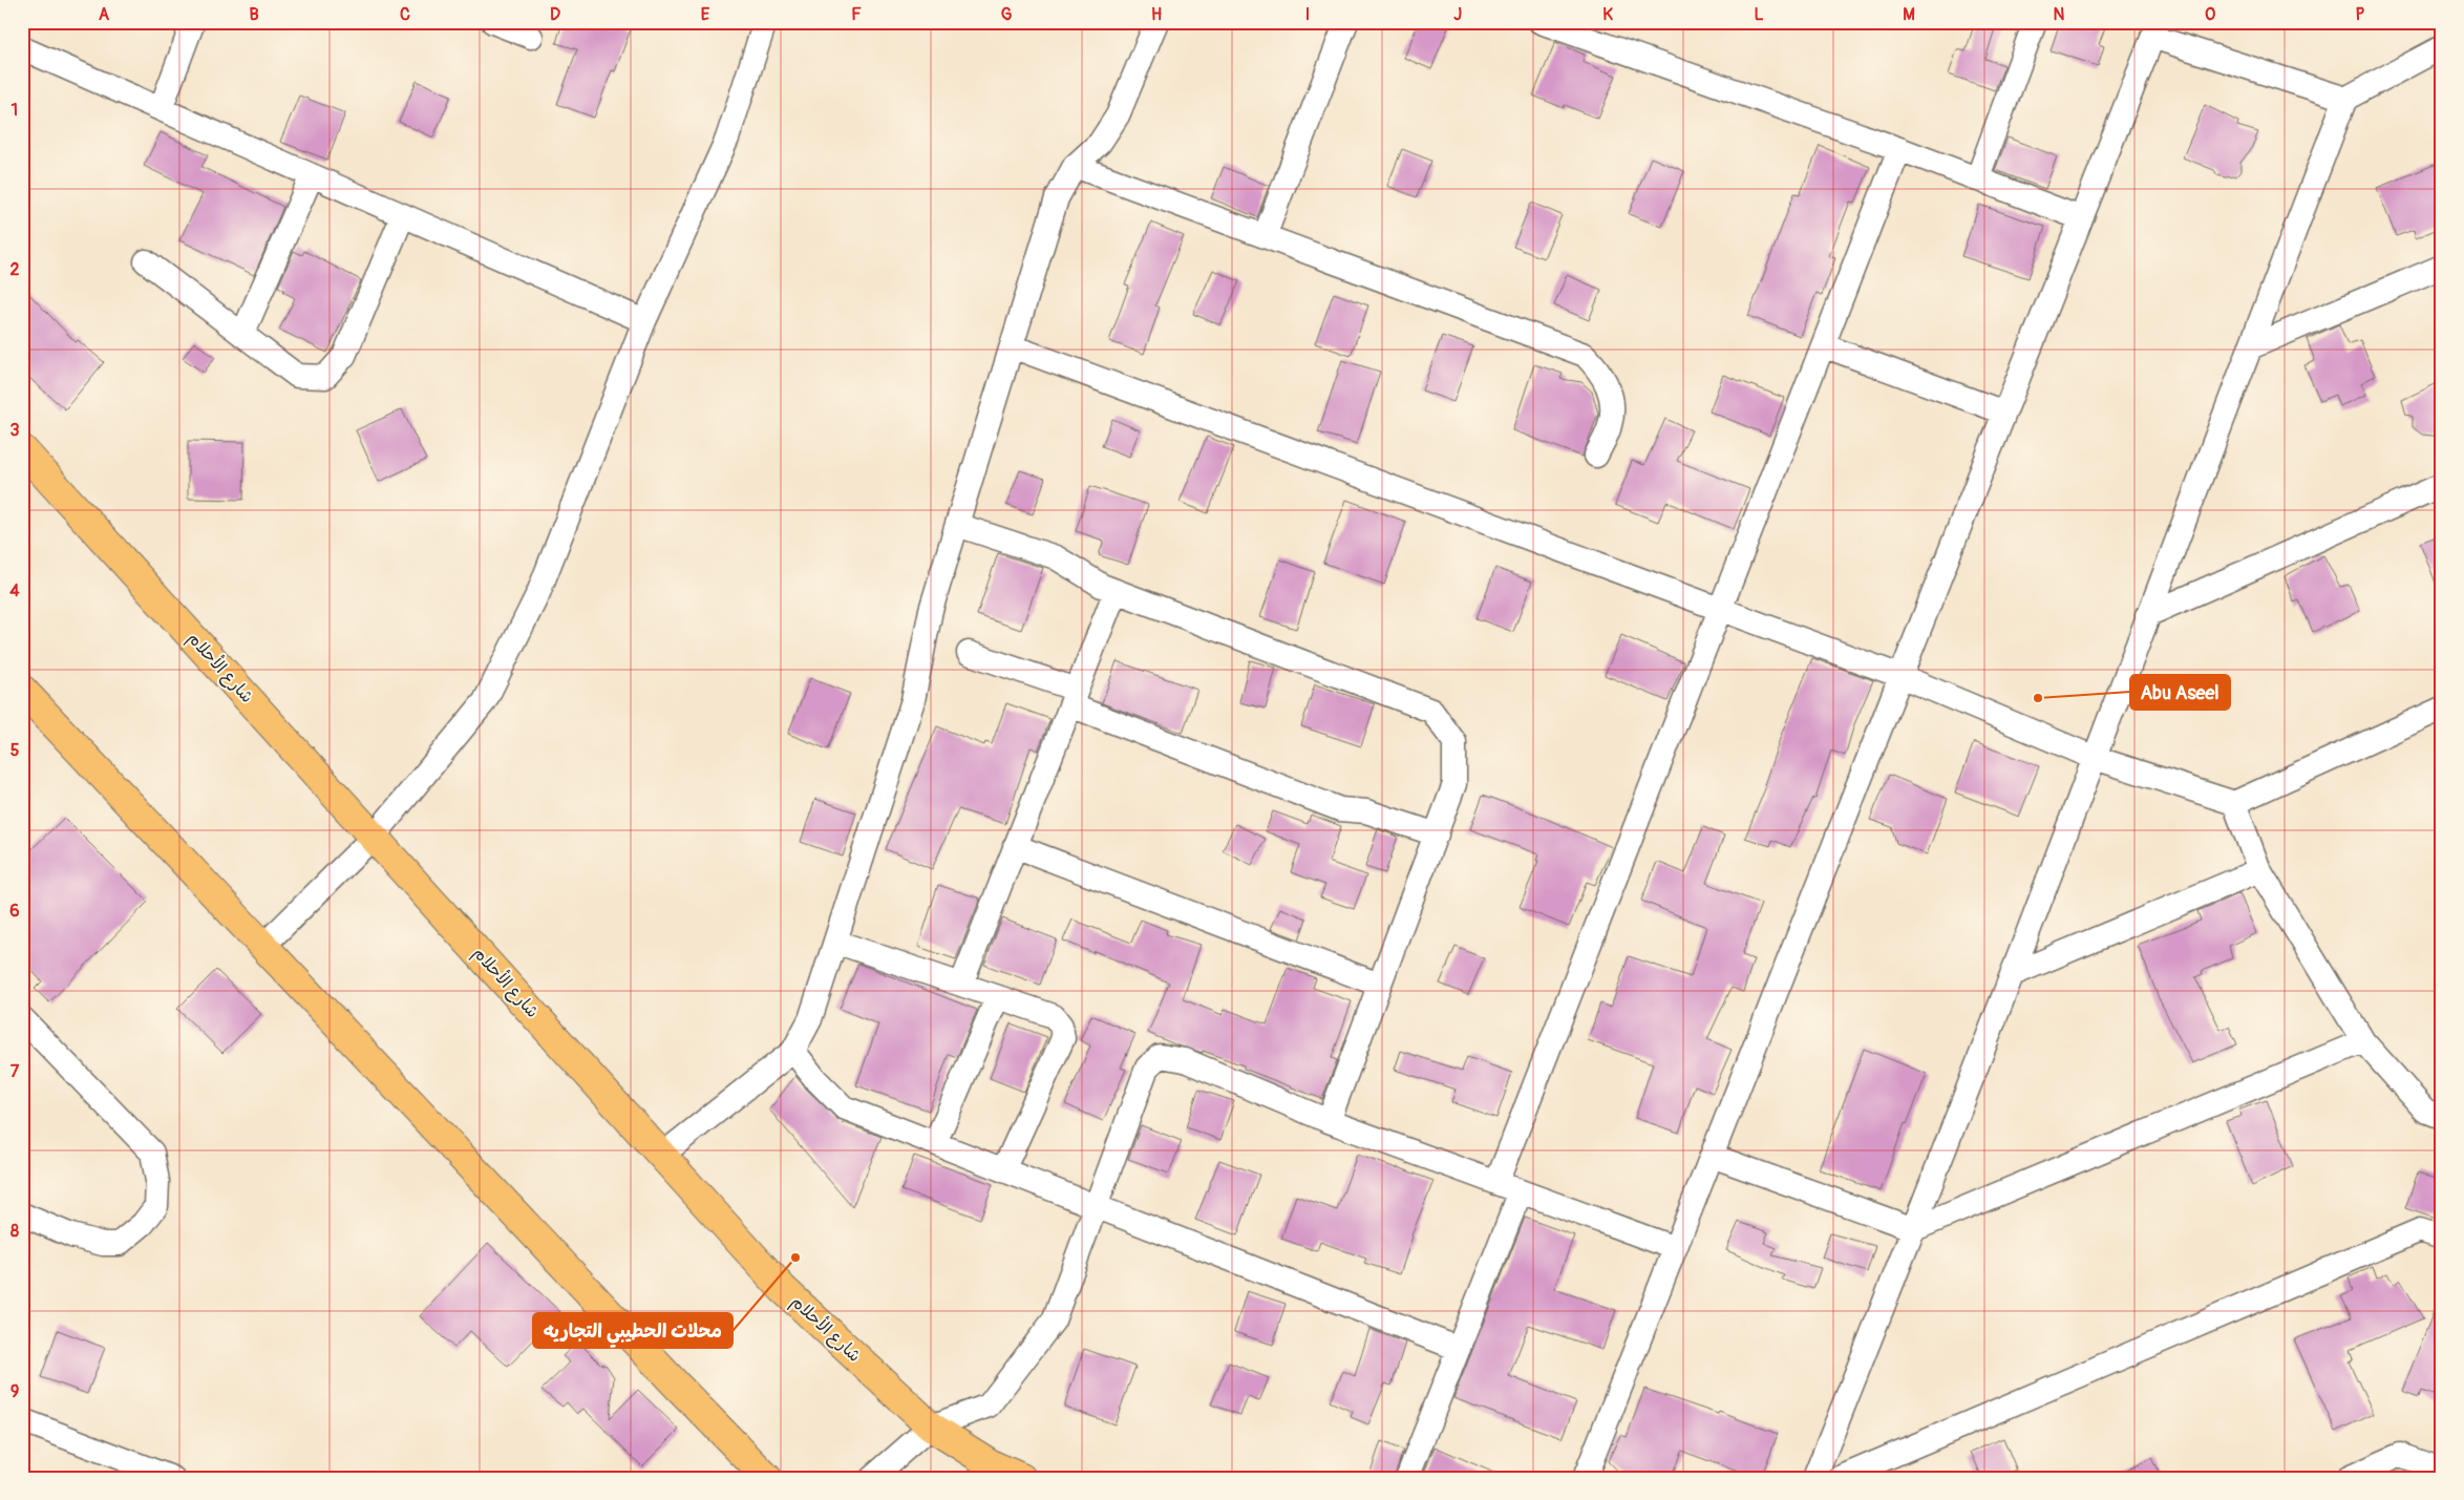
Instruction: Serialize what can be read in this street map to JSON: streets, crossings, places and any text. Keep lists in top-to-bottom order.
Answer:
{
  "streets": {
    "main road": ["شارع الأحلام"]
  },
  "places": ["Abu Aseel", "محلات الحطيبي التجاريه"],
  "grid": {
    "columns": [
      "A",
      "B",
      "C",
      "D",
      "E",
      "F",
      "G",
      "H",
      "I",
      "J",
      "K",
      "L",
      "M",
      "N",
      "O",
      "P"
    ],
    "rows": [
      "1",
      "2",
      "3",
      "4",
      "5",
      "6",
      "7",
      "8",
      "9"
    ]
  }
}
